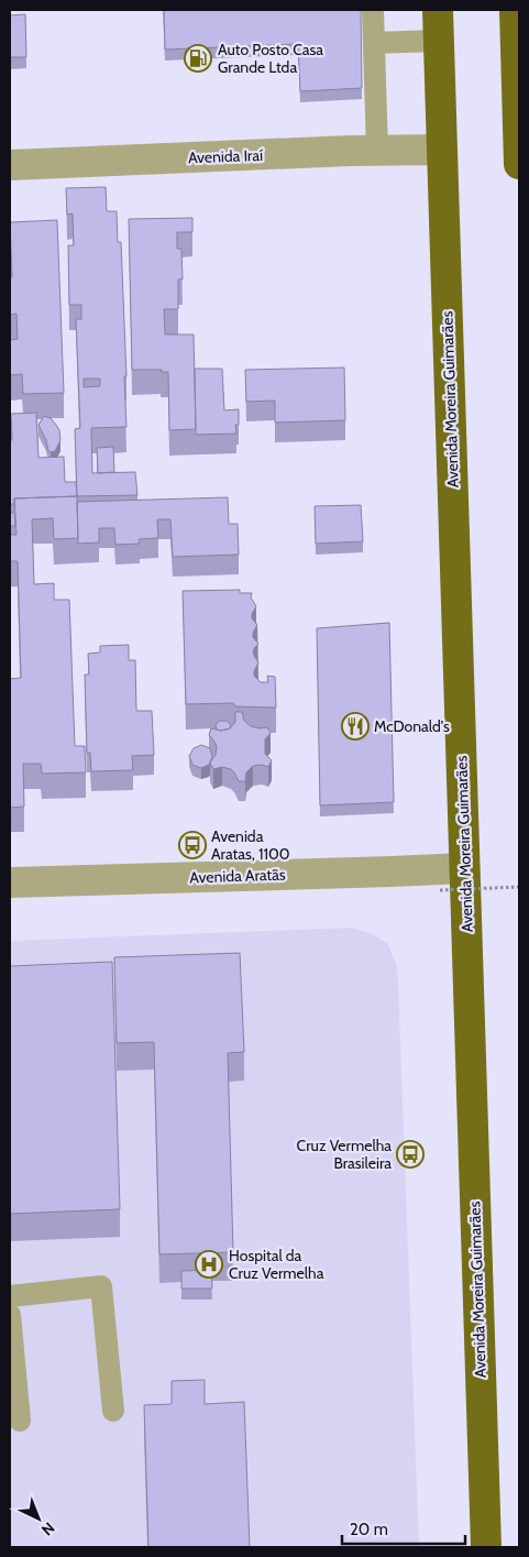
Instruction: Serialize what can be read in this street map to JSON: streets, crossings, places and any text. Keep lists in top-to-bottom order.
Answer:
{
  "streets": {
    "highway": ["Avenida Moreira Guimarães"],
    "street": ["Avenida Iraí", "Avenida Aratãs"]
  },
  "crossings": [
    ["Avenida Iraí", "Avenida Moreira Guimarães"],
    ["Avenida Moreira Guimarães", "Avenida Aratãs"]
  ],
  "places": {
    "fuel station": ["Auto Posto Casa Grande Ltda"],
    "restaurant": ["McDonald's"],
    "bus stop": ["Avenida Aratas, 1100", "Cruz Vermelha Brasileira"],
    "hospital": ["Hospital da Cruz Vermelha"]
  },
  "scale_bar": "20 m",
  "north": "bottom right"
}
